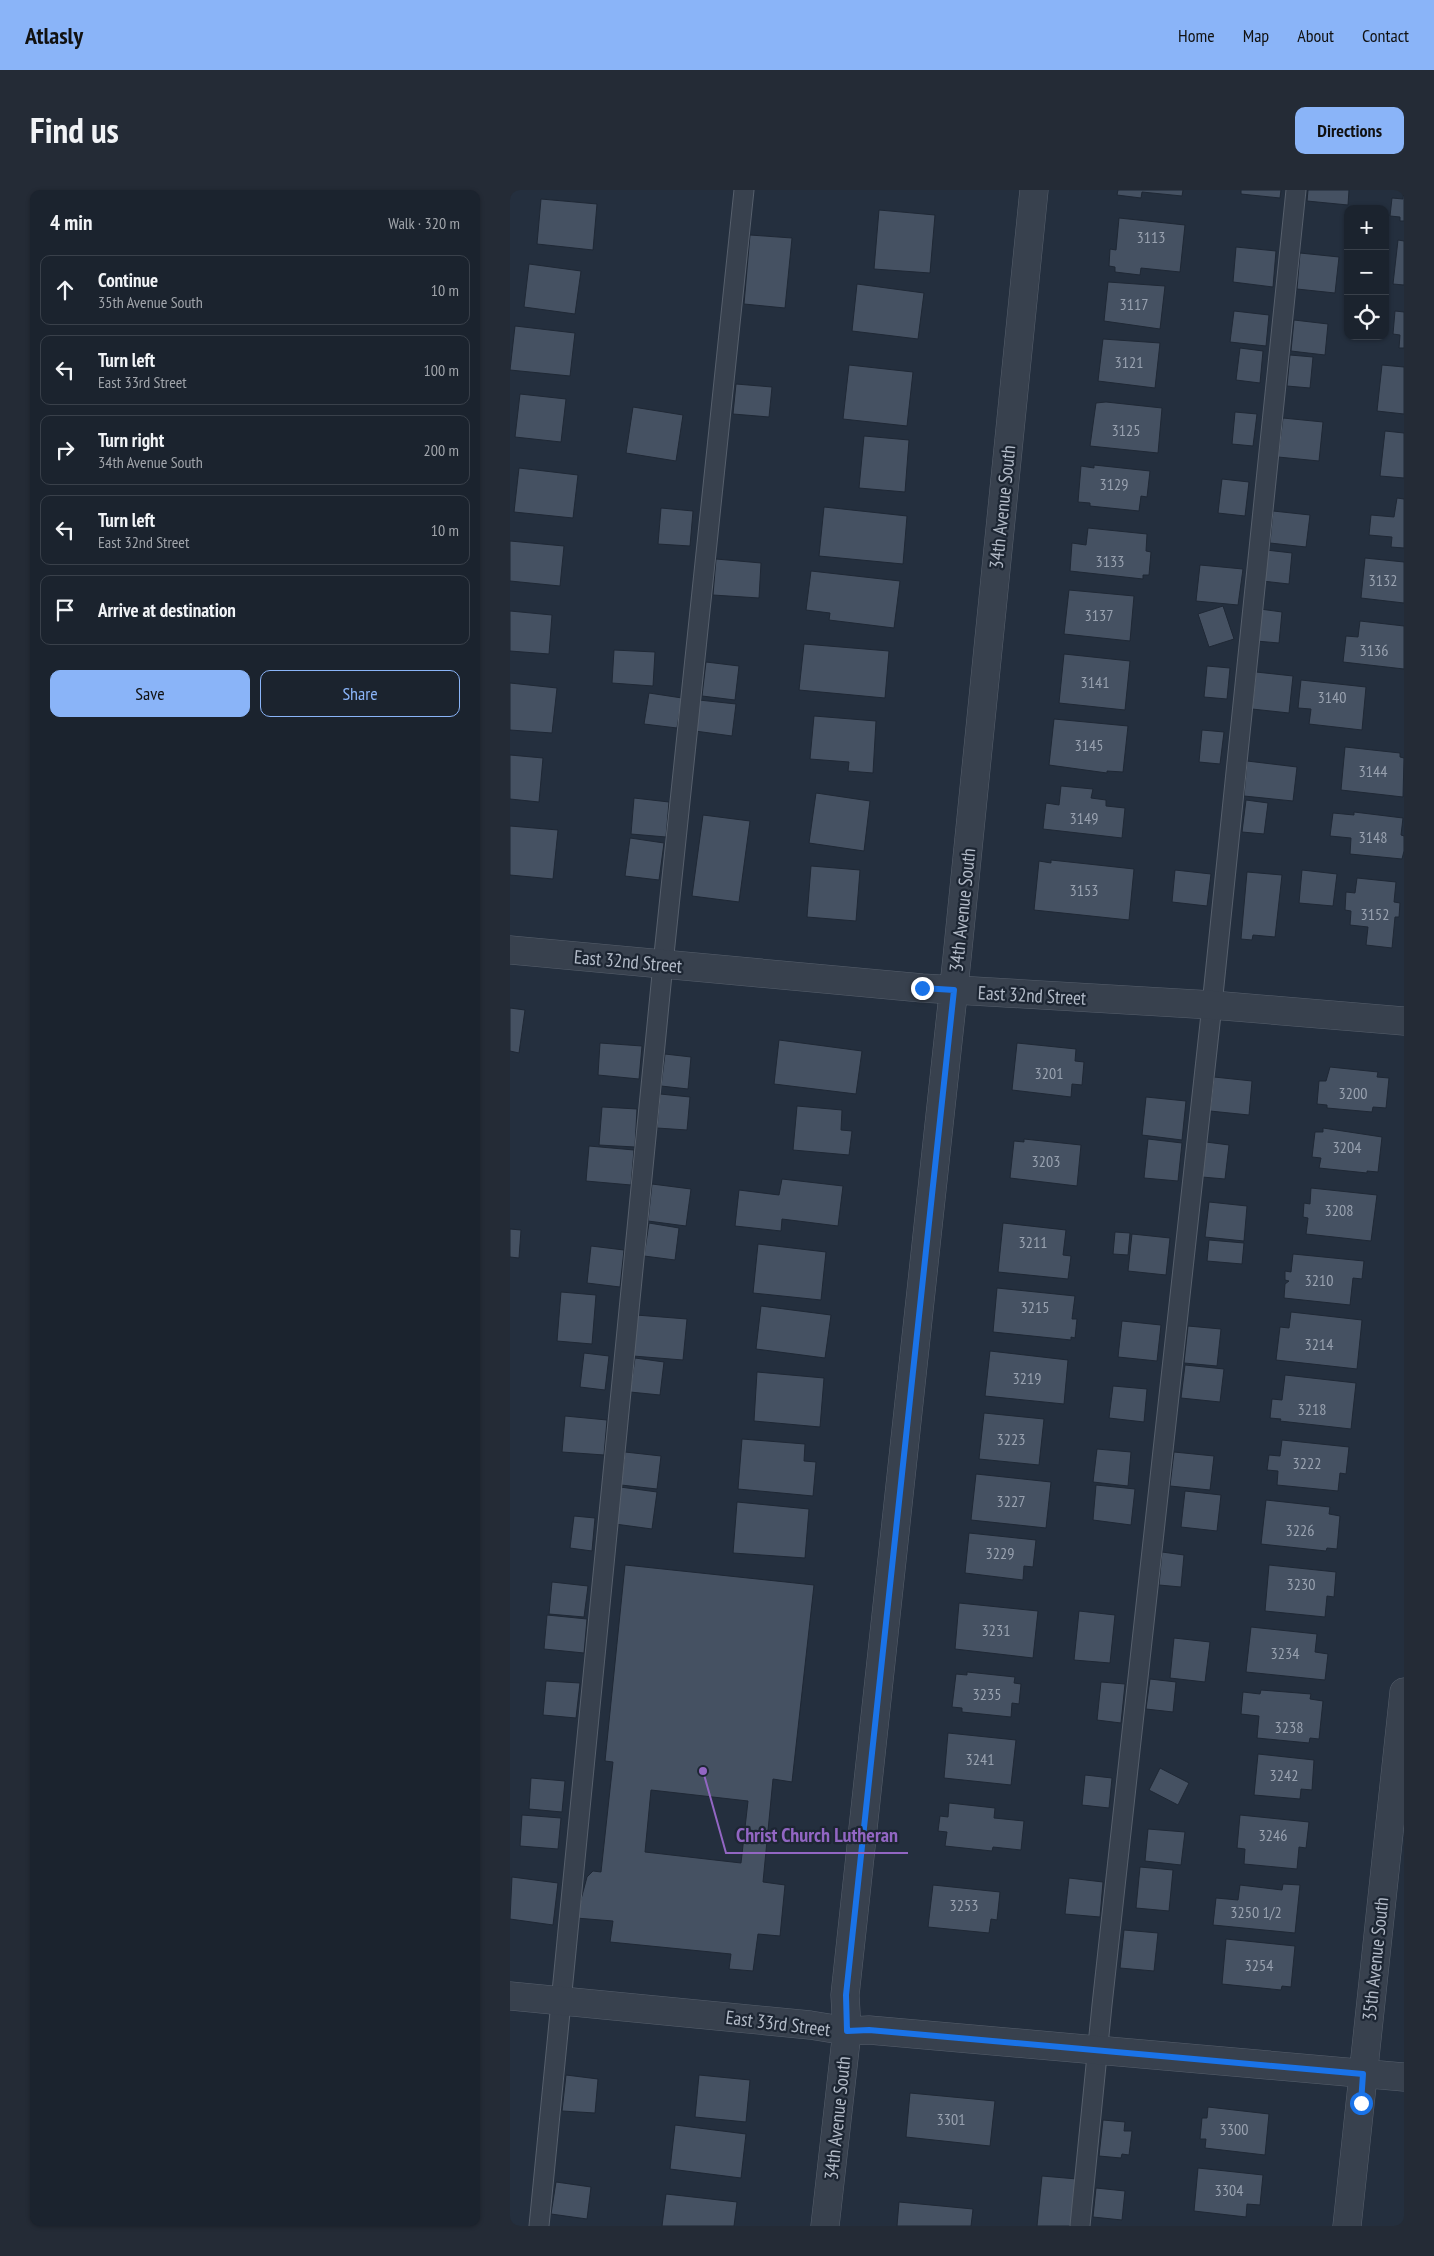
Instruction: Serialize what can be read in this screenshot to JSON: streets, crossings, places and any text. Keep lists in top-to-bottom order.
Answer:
{
  "streets": {
    "street": [
      "34th Avenue South",
      "East 32nd Street",
      "35th Avenue South",
      "East 33rd Street"
    ]
  },
  "crossings": [
    ["34th Avenue South", "East 32nd Street"],
    ["34th Avenue South", "East 33rd Street"],
    ["35th Avenue South", "East 33rd Street"]
  ],
  "places": ["Christ Church Lutheran"],
  "house_numbers": [
    "3113",
    "3117",
    "3121",
    "3125",
    "3129",
    "3133",
    "3132",
    "3137",
    "3136",
    "3141",
    "3140",
    "3145",
    "3144",
    "3149",
    "3148",
    "3153",
    "3152",
    "3201",
    "3200",
    "3204",
    "3203",
    "3208",
    "3211",
    "3210",
    "3215",
    "3214",
    "3219",
    "3218",
    "3223",
    "3222",
    "3227",
    "3226",
    "3229",
    "3230",
    "3231",
    "3234",
    "3235",
    "3238",
    "3241",
    "3242",
    "3246",
    "3253",
    "3250 1/2",
    "3254",
    "3301",
    "3300",
    "3304"
  ],
  "page": {
    "header": "Atlasly",
    "nav": [
      "Home",
      "Map",
      "About",
      "Contact"
    ],
    "title": "Find us",
    "buttons": [
      "Directions",
      ["Save", "Share"]
    ],
    "heading": ["4 min", "Walk · 320 m"],
    "map_buttons": ["+", "−"],
    "list": [
      ["Continue", "35th Avenue South", "10 m"],
      ["Turn left", "East 33rd Street", "100 m"],
      ["Turn right", "34th Avenue South", "200 m"],
      ["Turn left", "East 32nd Street", "10 m"],
      "Arrive at destination"
    ]
  }
}
